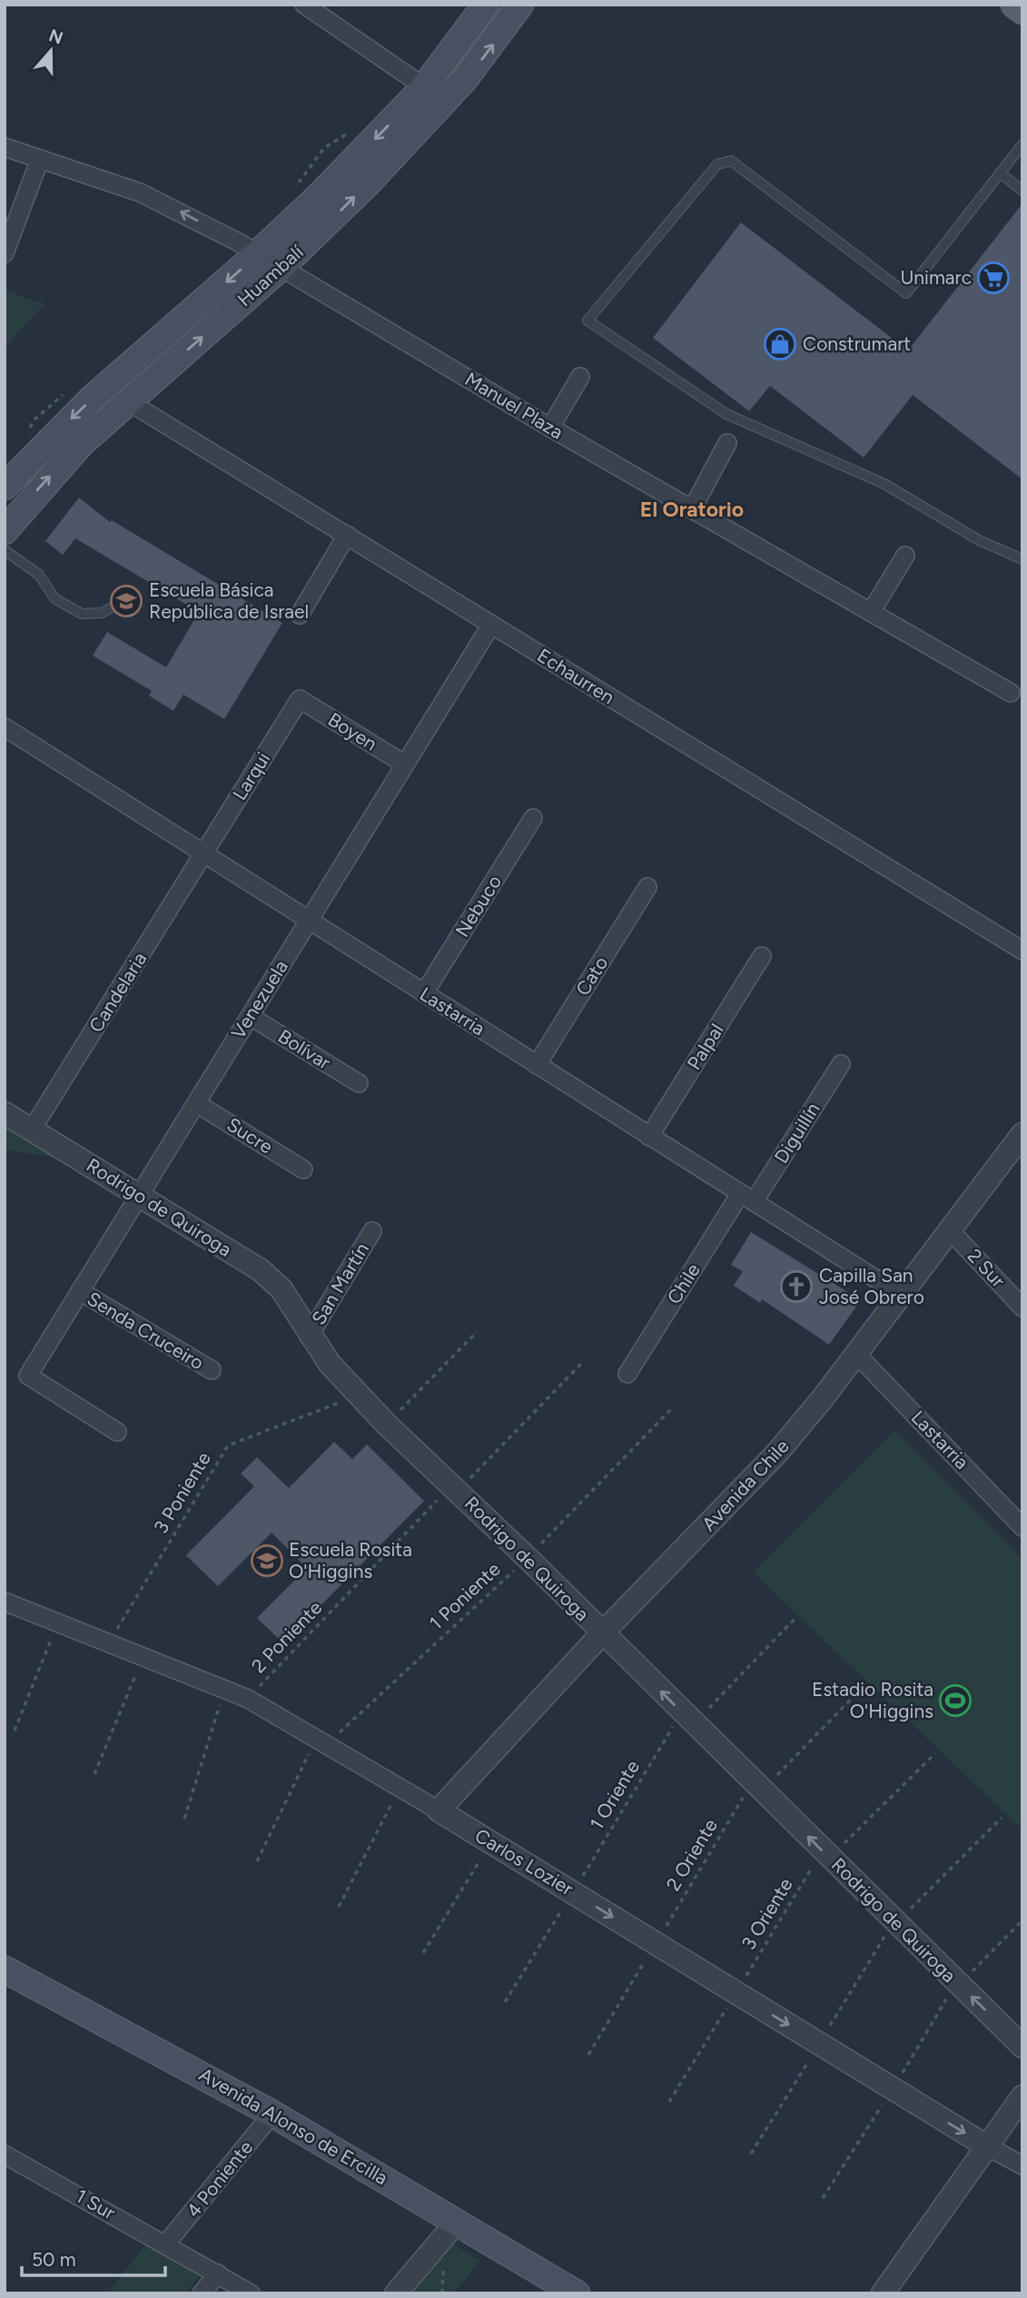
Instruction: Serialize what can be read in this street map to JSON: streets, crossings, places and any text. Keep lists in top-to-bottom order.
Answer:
{
  "streets": {
    "main road": ["Huambalí", "Avenida Alonso de Ercilla"],
    "street": [
      "Manuel Plaza",
      "Echaurren",
      "Boyen",
      "Larqui",
      "Nebuco",
      "Cato",
      "Candelaria",
      "Venezuela",
      "Lastarria",
      "Palpal",
      "Bolívar",
      "Diguillín",
      "Sucre",
      "Rodrigo de Quiroga",
      "2 Sur",
      "San Martín",
      "Chile",
      "Senda Cruceiro",
      "Avenida Chile",
      "Carlos Lozier",
      "4 Poniente",
      "1 Sur"
    ],
    "path": [
      "3 Poniente",
      "1 Poniente",
      "2 Poniente",
      "1 Oriente",
      "2 Oriente",
      "3 Oriente"
    ]
  },
  "crossings": [
    ["Huambalí", "Manuel Plaza"],
    ["Huambalí", "Echaurren"],
    ["Echaurren", "Venezuela"],
    ["Boyen", "Larqui"],
    ["Boyen", "Venezuela"],
    ["Larqui", "Candelaria"],
    ["Larqui", "Lastarria"],
    ["Nebuco", "Lastarria"],
    ["Cato", "Lastarria"],
    ["Candelaria", "Lastarria"],
    ["Candelaria", "Rodrigo de Quiroga"],
    ["Venezuela", "Lastarria"],
    ["Venezuela", "Bolívar"],
    ["Venezuela", "Sucre"],
    ["Venezuela", "Rodrigo de Quiroga"],
    ["Venezuela", "Senda Cruceiro"],
    ["Lastarria", "Palpal"],
    ["Lastarria", "Diguillín"],
    ["Lastarria", "Chile"],
    ["Lastarria", "Avenida Chile"],
    ["Diguillín", "Chile"],
    ["Rodrigo de Quiroga", "San Martín"],
    ["Rodrigo de Quiroga", "Avenida Chile"],
    ["Rodrigo de Quiroga", "3 Poniente"],
    ["Rodrigo de Quiroga", "1 Poniente"],
    ["Rodrigo de Quiroga", "2 Poniente"],
    ["Rodrigo de Quiroga", "1 Oriente"],
    ["Rodrigo de Quiroga", "2 Oriente"],
    ["Rodrigo de Quiroga", "3 Oriente"],
    ["2 Sur", "Avenida Chile"],
    ["Avenida Chile", "Carlos Lozier"],
    ["3 Poniente", "Carlos Lozier"],
    ["1 Poniente", "Carlos Lozier"],
    ["2 Poniente", "Carlos Lozier"],
    ["1 Oriente", "Carlos Lozier"],
    ["2 Oriente", "Carlos Lozier"],
    ["Carlos Lozier", "3 Oriente"],
    ["Avenida Alonso de Ercilla", "4 Poniente"],
    ["4 Poniente", "1 Sur"]
  ],
  "one_way": ["Rodrigo de Quiroga"],
  "districts": ["El Oratorio"],
  "places": {
    "supermarket": ["Unimarc"],
    "shop": ["Construmart"],
    "school or university": ["Escuela Básica República de Israel", "Escuela Rosita O'Higgins"],
    "church": ["Capilla San José Obrero"],
    "sports": ["Estadio Rosita O'Higgins"]
  },
  "scale_bar": "50 m",
  "north": "top"
}
